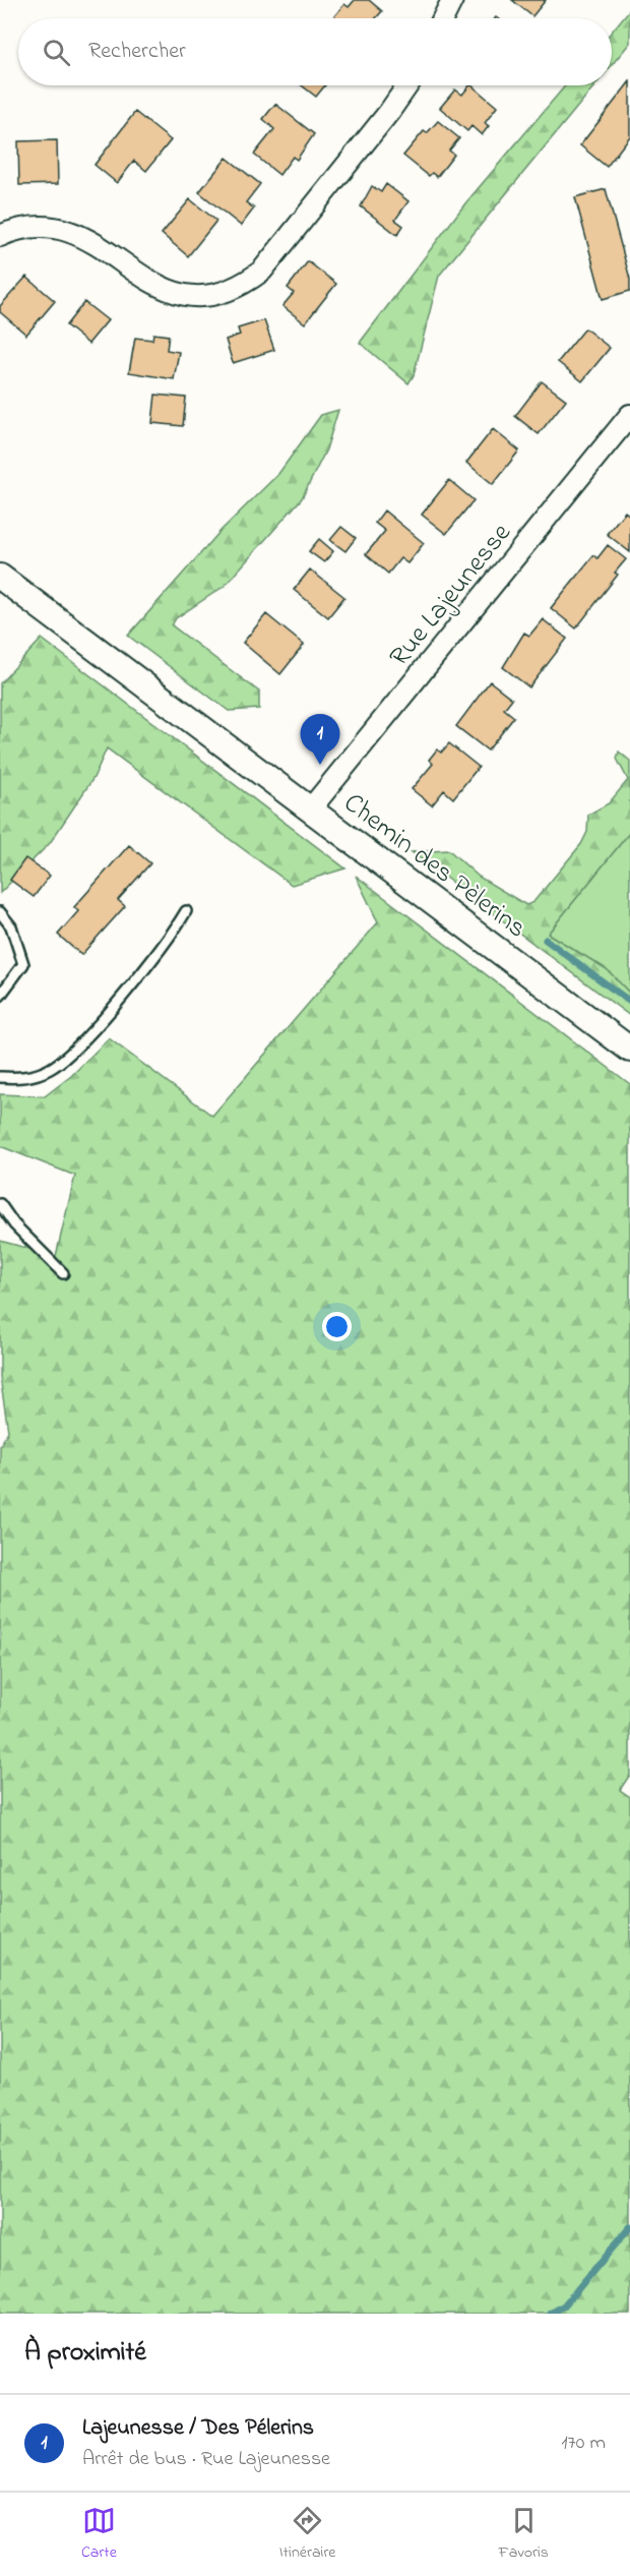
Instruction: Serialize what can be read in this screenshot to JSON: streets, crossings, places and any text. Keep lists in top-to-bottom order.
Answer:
{
  "streets": {
    "street": ["Rue Lajeunesse", "Chemin des Pèlerins"]
  },
  "crossings": [
    ["Rue Lajeunesse", "Chemin des Pèlerins"]
  ],
  "page": {
    "search": "Rechercher",
    "pins": "1",
    "heading": "À proximité",
    "list": [
      {
        "mark": "1",
        "name": "Lajeunesse / Des Pélerins",
        "note": "Arrêt de bus · Rue Lajeunesse",
        "value": "170 m"
      }
    ],
    "nav": ["Carte", "Itinéraire", "Favoris"]
  }
}
